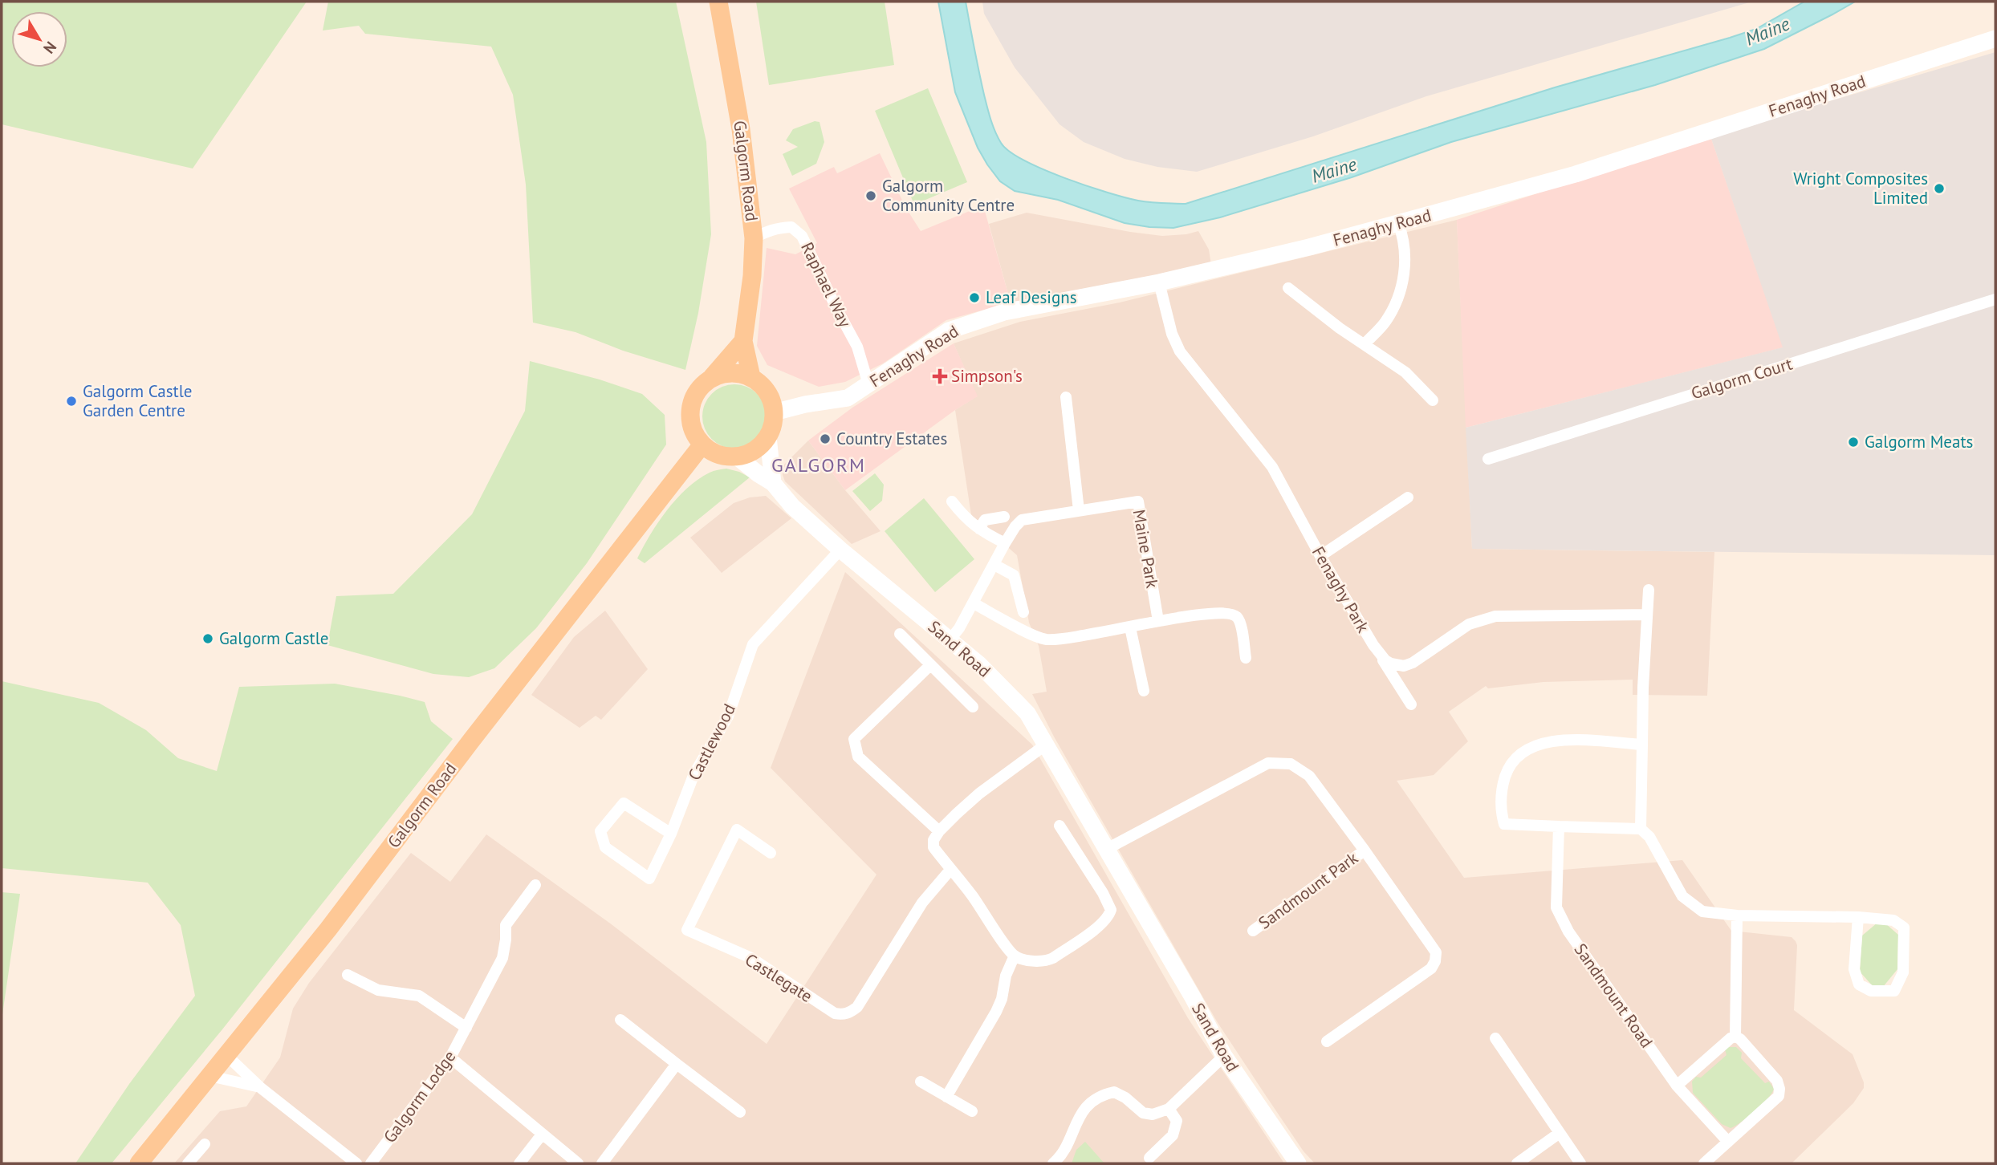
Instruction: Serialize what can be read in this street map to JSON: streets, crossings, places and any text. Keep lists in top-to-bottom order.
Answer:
{
  "streets": {
    "main road": ["Galgorm Road"],
    "street": [
      "Fenaghy Road",
      "Raphael Way",
      "Galgorm Court",
      "Maine Park",
      "Fenaghy Park",
      "Sand Road",
      "Castlewood",
      "Sandmount Park",
      "Castlegate",
      "Sandmount Road",
      "Galgorm Lodge"
    ]
  },
  "crossings": [
    ["Fenaghy Road", "Galgorm Road"],
    ["Fenaghy Road", "Raphael Way"],
    ["Fenaghy Road", "Fenaghy Park"],
    ["Fenaghy Road", "Sand Road"],
    ["Galgorm Road", "Raphael Way"],
    ["Galgorm Road", "Sand Road"],
    ["Maine Park", "Sand Road"],
    ["Sand Road", "Castlewood"],
    ["Sand Road", "Sandmount Park"]
  ],
  "districts": ["GALGORM"],
  "water": ["Maine"],
  "places": {
    "other": [
      "Wright Composites Limited",
      "Galgorm Community Centre",
      "Leaf Designs",
      "Galgorm Castle Garden Centre",
      "Country Estates",
      "Galgorm Meats",
      "Galgorm Castle"
    ],
    "health": ["Simpson's"]
  },
  "north": "bottom right"
}
